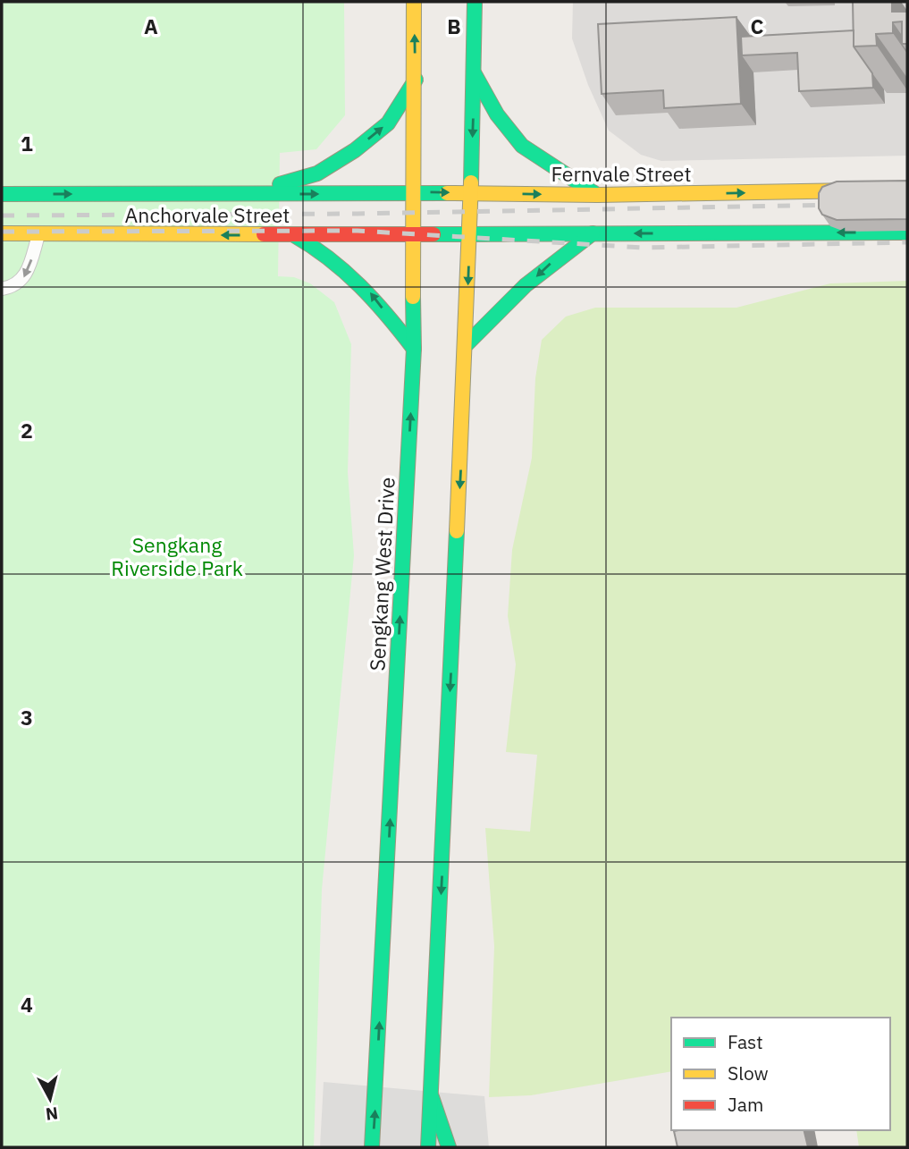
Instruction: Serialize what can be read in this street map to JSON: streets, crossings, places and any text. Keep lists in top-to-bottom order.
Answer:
{
  "streets": {
    "main road": ["Fernvale Street", "Anchorvale Street", "Sengkang West Drive"]
  },
  "crossings": [
    ["Fernvale Street", "Anchorvale Street"],
    ["Fernvale Street", "Sengkang West Drive"],
    ["Anchorvale Street", "Sengkang West Drive"]
  ],
  "parks": ["Sengkang Riverside Park"],
  "legend": ["Fast", "Slow", "Jam"],
  "north": "bottom",
  "grid": {
    "columns": ["A", "B", "C"],
    "rows": [
      "1",
      "2",
      "3",
      "4"
    ]
  }
}
